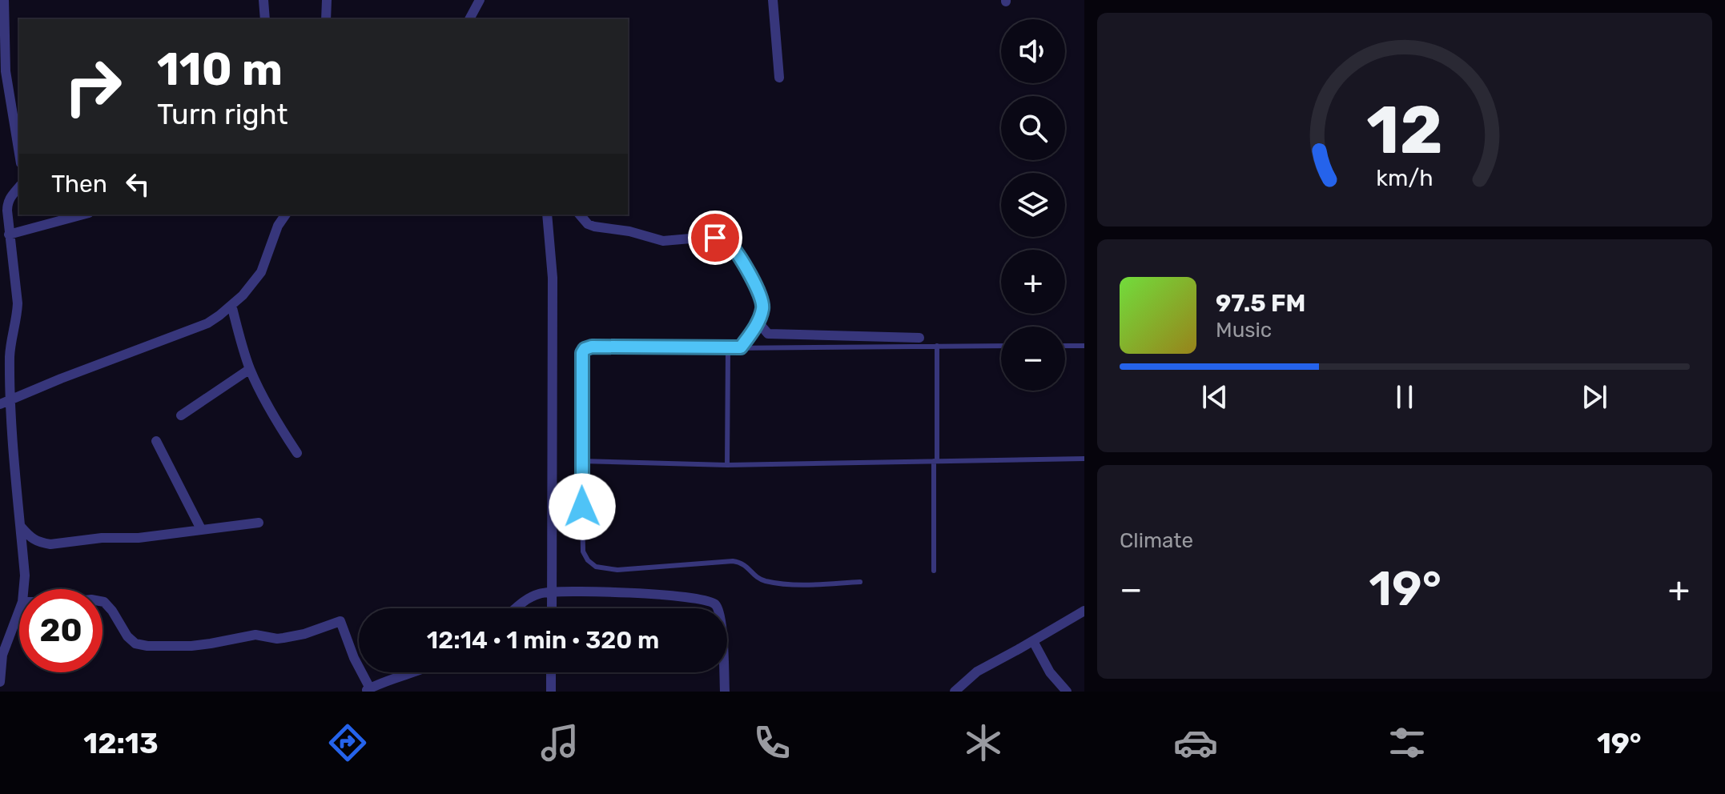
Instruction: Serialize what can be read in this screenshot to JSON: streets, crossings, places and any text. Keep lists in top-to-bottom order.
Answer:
{
  "page": {
    "map_buttons": ["+", "−"],
    "turn": ["110 m", "Turn right"],
    "then": "Then",
    "song": ["97.5 FM", "Music"],
    "tile": "Climate",
    "heat": ["−", "19°", "+"],
    "limit": "20",
    "trip": "12:14 · 1 min · 320 m",
    "tabs": ["12:13", "19°"],
    "gauge": ["12", "km/h"]
  }
}
